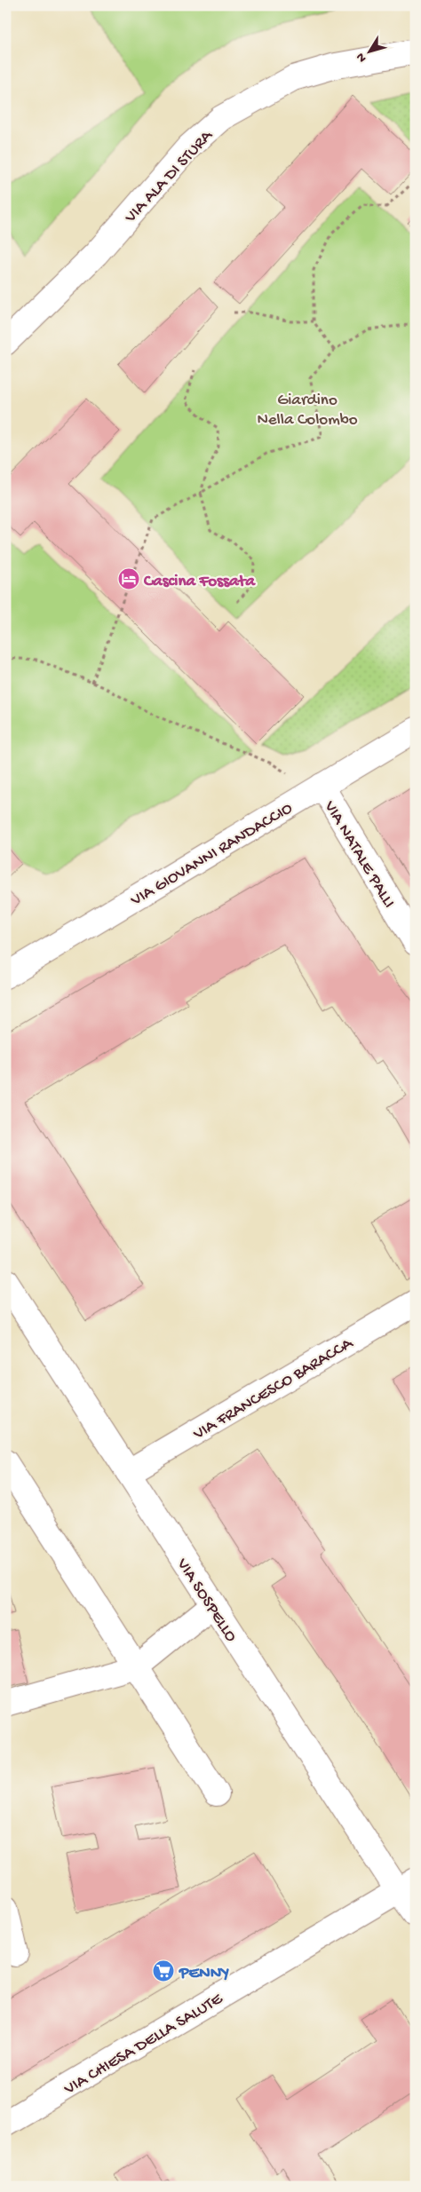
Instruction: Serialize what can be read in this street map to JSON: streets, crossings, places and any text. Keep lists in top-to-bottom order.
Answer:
{
  "streets": {
    "street": [
      "VIA ALA DI STURA",
      "VIA GIOVANNI RANDACCIO",
      "VIA NATALE PALLI",
      "VIA FRANCESCO BARACCA",
      "VIA SOSPELLO",
      "VIA CHIESA DELLA SALUTE"
    ]
  },
  "crossings": [
    ["VIA GIOVANNI RANDACCIO", "VIA NATALE PALLI"],
    ["VIA FRANCESCO BARACCA", "VIA SOSPELLO"],
    ["VIA SOSPELLO", "VIA CHIESA DELLA SALUTE"]
  ],
  "parks": ["Giardino Nella Colombo"],
  "places": {
    "hotel": ["Cascina Fossata"],
    "supermarket": ["PENNY"]
  },
  "north": "bottom left"
}
